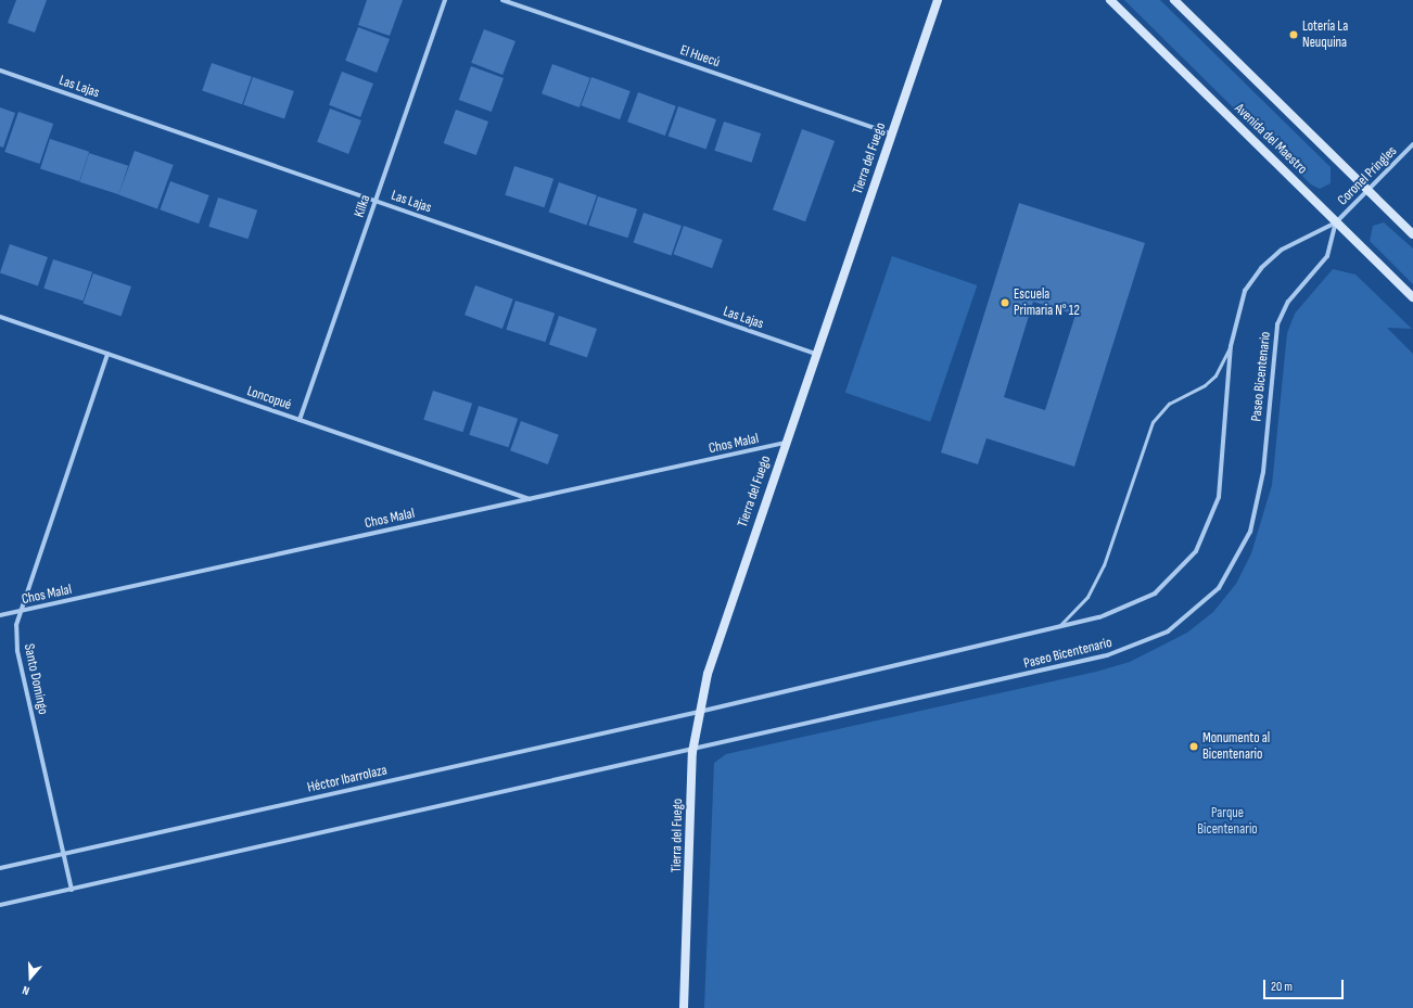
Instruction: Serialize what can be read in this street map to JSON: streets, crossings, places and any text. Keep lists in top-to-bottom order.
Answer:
{
  "streets": {
    "street": [
      "El Huecú",
      "Las Lajas",
      "Avenida del Maestro",
      "Tierra del Fuego",
      "Coronel Pringles",
      "Kilka",
      "Paseo Bicentenario",
      "Loncopué",
      "Chos Malal",
      "Santo Domingo",
      "Héctor Ibarrolaza"
    ]
  },
  "crossings": [
    ["El Huecú", "Tierra del Fuego"],
    ["Las Lajas", "Tierra del Fuego"],
    ["Las Lajas", "Kilka"],
    ["Avenida del Maestro", "Coronel Pringles"],
    ["Avenida del Maestro", "Paseo Bicentenario"],
    ["Tierra del Fuego", "Paseo Bicentenario"],
    ["Tierra del Fuego", "Chos Malal"],
    ["Tierra del Fuego", "Héctor Ibarrolaza"],
    ["Coronel Pringles", "Paseo Bicentenario"],
    ["Kilka", "Loncopué"],
    ["Paseo Bicentenario", "Héctor Ibarrolaza"],
    ["Loncopué", "Chos Malal"],
    ["Loncopué", "Santo Domingo"],
    ["Chos Malal", "Santo Domingo"],
    ["Santo Domingo", "Héctor Ibarrolaza"]
  ],
  "parks": ["Parque Bicentenario"],
  "places": ["Lotería La Neuquina", "Escuela Primaria N° 12", "Monumento al Bicentenario"],
  "scale_bar": "20 m",
  "north": "bottom"
}
